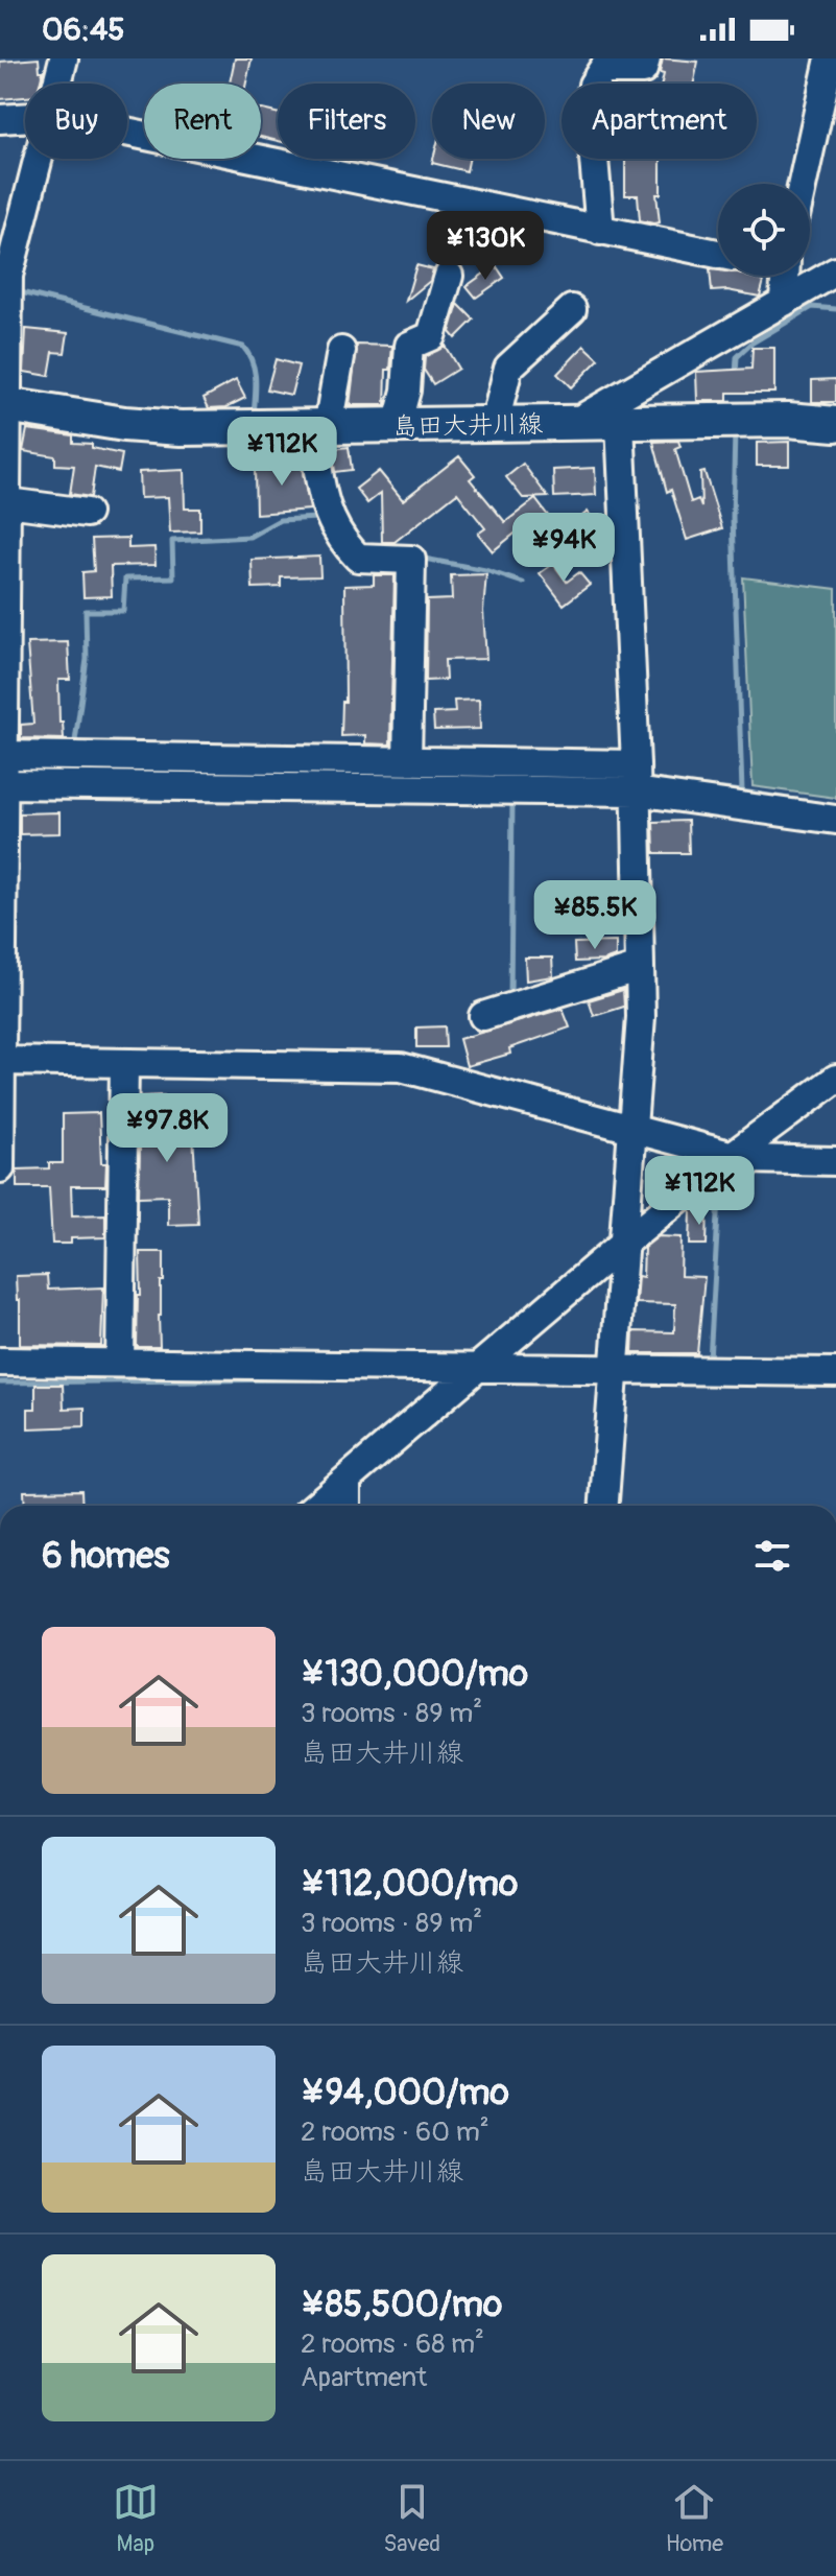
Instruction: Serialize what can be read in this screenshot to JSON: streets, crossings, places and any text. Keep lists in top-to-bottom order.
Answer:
{
  "streets": {
    "main road": ["島田大井川線"]
  },
  "page": {
    "status": "06:45",
    "chip": [
      "Buy",
      "Rent",
      "Filters",
      "New",
      "Apartment"
    ],
    "price": [
      "¥130K",
      "¥112K",
      "¥94K",
      "¥85.5K",
      "¥97.8K",
      "¥112K"
    ],
    "heading": "6 homes",
    "list": [
      {
        "name": "¥130,000/mo",
        "note": "3 rooms · 89 m² · 島田大井川線"
      },
      {
        "name": "¥112,000/mo",
        "note": "3 rooms · 89 m² · 島田大井川線"
      },
      {
        "name": "¥94,000/mo",
        "note": "2 rooms · 60 m² · 島田大井川線"
      },
      {
        "name": "¥85,500/mo",
        "note": "2 rooms · 68 m² · Apartment"
      }
    ],
    "tabs": ["Map", "Saved", "Home"]
  }
}
